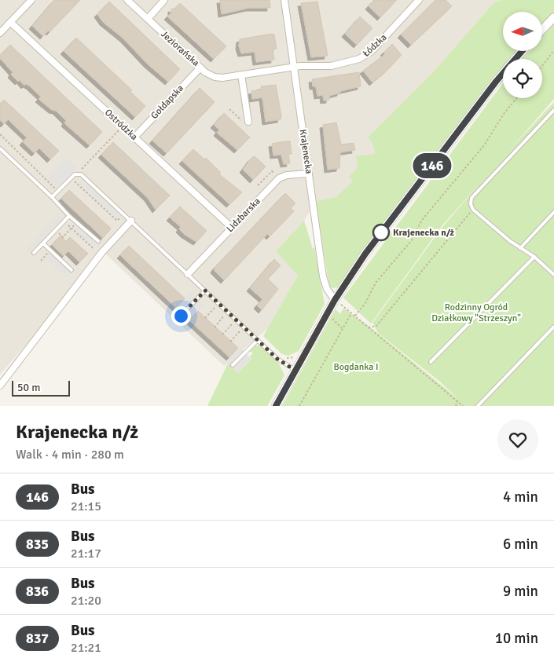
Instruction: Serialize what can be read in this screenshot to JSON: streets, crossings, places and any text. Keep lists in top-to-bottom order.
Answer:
{
  "streets": {
    "street": [
      "Łódzka",
      "Jeziorańska",
      "Gołdapska",
      "Ostródzka",
      "Krajenecka",
      "Lidzbarska"
    ]
  },
  "crossings": [
    ["Łódzka", "Jeziorańska"],
    ["Łódzka", "Krajenecka"],
    ["Jeziorańska", "Gołdapska"],
    ["Jeziorańska", "Krajenecka"],
    ["Gołdapska", "Ostródzka"],
    ["Ostródzka", "Lidzbarska"],
    ["Krajenecka", "Lidzbarska"]
  ],
  "parks": ["Rodzinny Ogród Działkowy \"Strzeszyn\"", "Bogdanka I"],
  "places": ["Krajenecka n/ż"],
  "lines": ["bus line 146"],
  "scale_bar": "50 m",
  "north": "left",
  "page": {
    "on_map": "146",
    "scale": "50 m",
    "heading": ["Krajenecka n/ż", "Walk · 4 min · 280 m"],
    "list": [
      {
        "mark": "146",
        "name": "Bus",
        "note": "21:15",
        "value": "4 min"
      },
      {
        "mark": "835",
        "name": "Bus",
        "note": "21:17",
        "value": "6 min"
      },
      {
        "mark": "836",
        "name": "Bus",
        "note": "21:20",
        "value": "9 min"
      },
      {
        "mark": "837",
        "name": "Bus",
        "note": "21:21",
        "value": "10 min"
      }
    ]
  }
}
